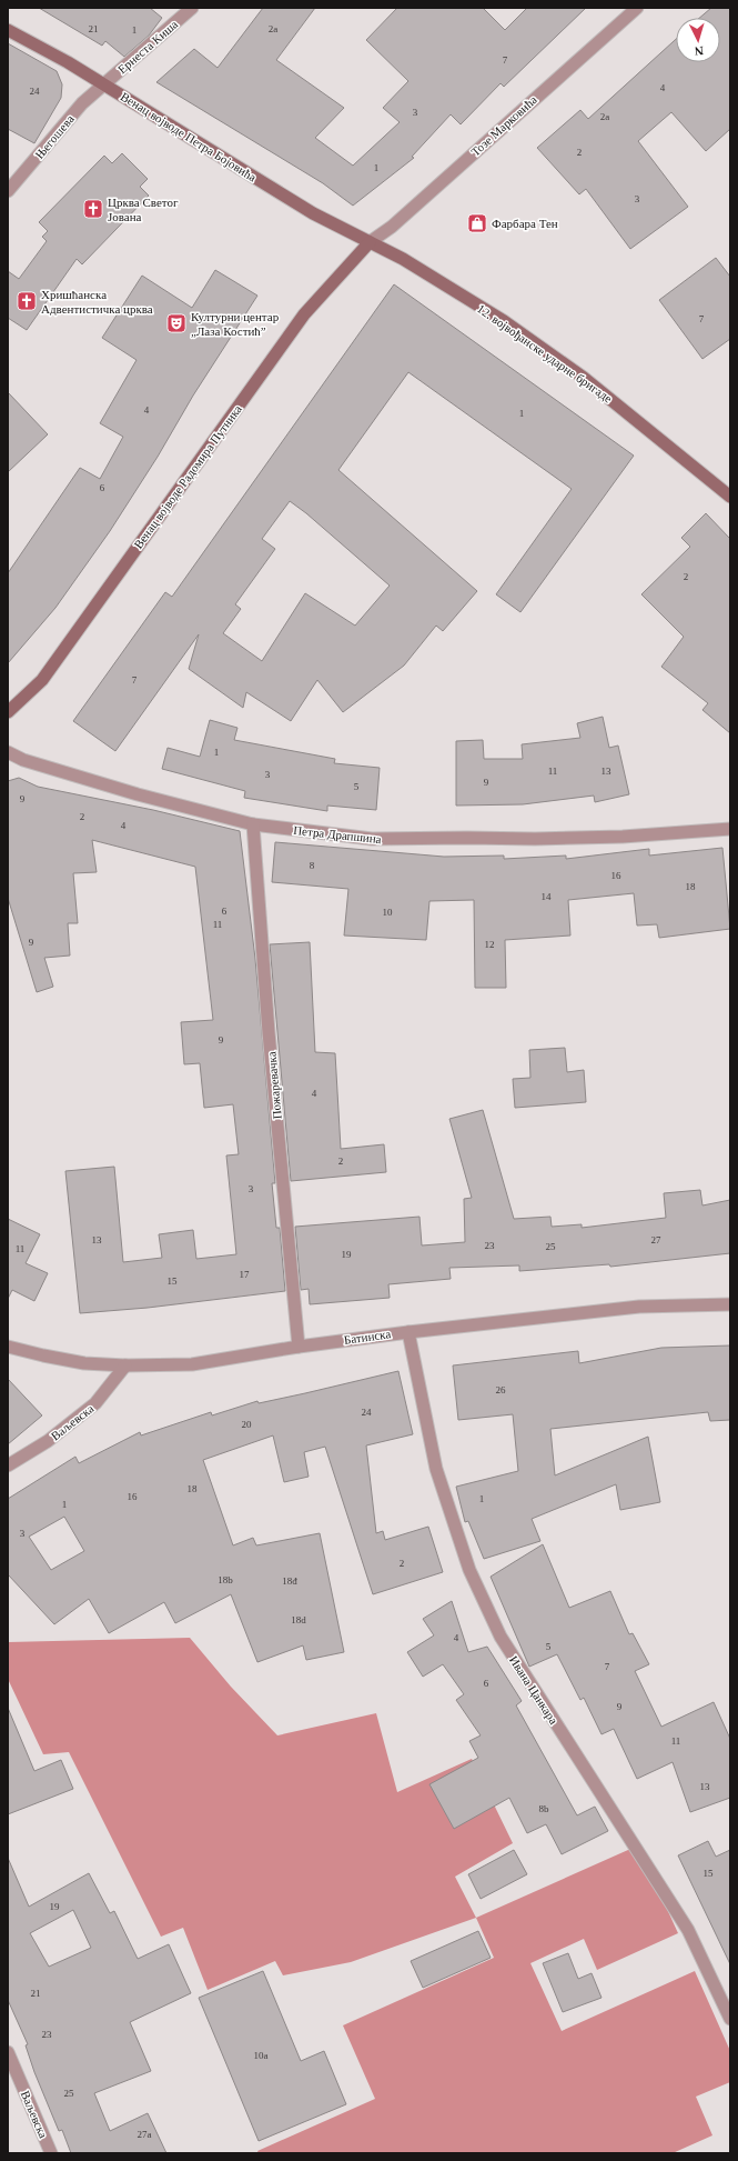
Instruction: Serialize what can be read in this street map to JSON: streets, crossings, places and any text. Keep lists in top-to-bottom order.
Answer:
{
  "streets": {
    "main road": ["Венац војводе Петра Бојовића", "12. војвођанске ударне бригаде", "Венац војводе Радомира Путника"],
    "street": [
      "Ернеста Киша",
      "Тозе Марковића",
      "Његошева",
      "Петра Драпшина",
      "Пожаревачка",
      "Батинска",
      "Ваљевска",
      "Ивана Цанкара"
    ]
  },
  "crossings": [
    ["Ернеста Киша", "Његошева"],
    ["Ернеста Киша", "Венац војводе Петра Бојовића"],
    ["Тозе Марковића", "Венац војводе Петра Бојовића"],
    ["Тозе Марковића", "12. војвођанске ударне бригаде"],
    ["Тозе Марковића", "Венац војводе Радомира Путника"],
    ["Његошева", "Венац војводе Петра Бојовића"],
    ["Венац војводе Петра Бојовића", "12. војвођанске ударне бригаде"],
    ["Венац војводе Петра Бојовића", "Венац војводе Радомира Путника"],
    ["12. војвођанске ударне бригаде", "Венац војводе Радомира Путника"],
    ["Петра Драпшина", "Пожаревачка"],
    ["Пожаревачка", "Батинска"],
    ["Батинска", "Ваљевска"],
    ["Батинска", "Ивана Цанкара"]
  ],
  "places": {
    "church": ["Црква Светог Јована", "Хришћанска Адвентистичка црква"],
    "shop": ["Фарбара Тен"],
    "theatre": ["Културни центар „Лаза Костић”"]
  },
  "house_numbers": [
    "21",
    "2a",
    "1",
    "7",
    "4",
    "24",
    "3",
    "2a",
    "2",
    "1",
    "3",
    "7",
    "4",
    "1",
    "6",
    "2",
    "7",
    "1",
    "11",
    "13",
    "3",
    "9",
    "5",
    "9",
    "2",
    "4",
    "8",
    "16",
    "18",
    "14",
    "6",
    "10",
    "11",
    "9",
    "12",
    "9",
    "4",
    "2",
    "3",
    "13",
    "27",
    "23",
    "25",
    "11",
    "19",
    "17",
    "15",
    "26",
    "24",
    "20",
    "18",
    "16",
    "1",
    "1",
    "3",
    "2",
    "18b",
    "18đ",
    "18d",
    "4",
    "5",
    "7",
    "6",
    "9",
    "11",
    "13",
    "8b",
    "15",
    "19",
    "21",
    "23",
    "10a",
    "25",
    "27a"
  ],
  "north": "bottom"
}
